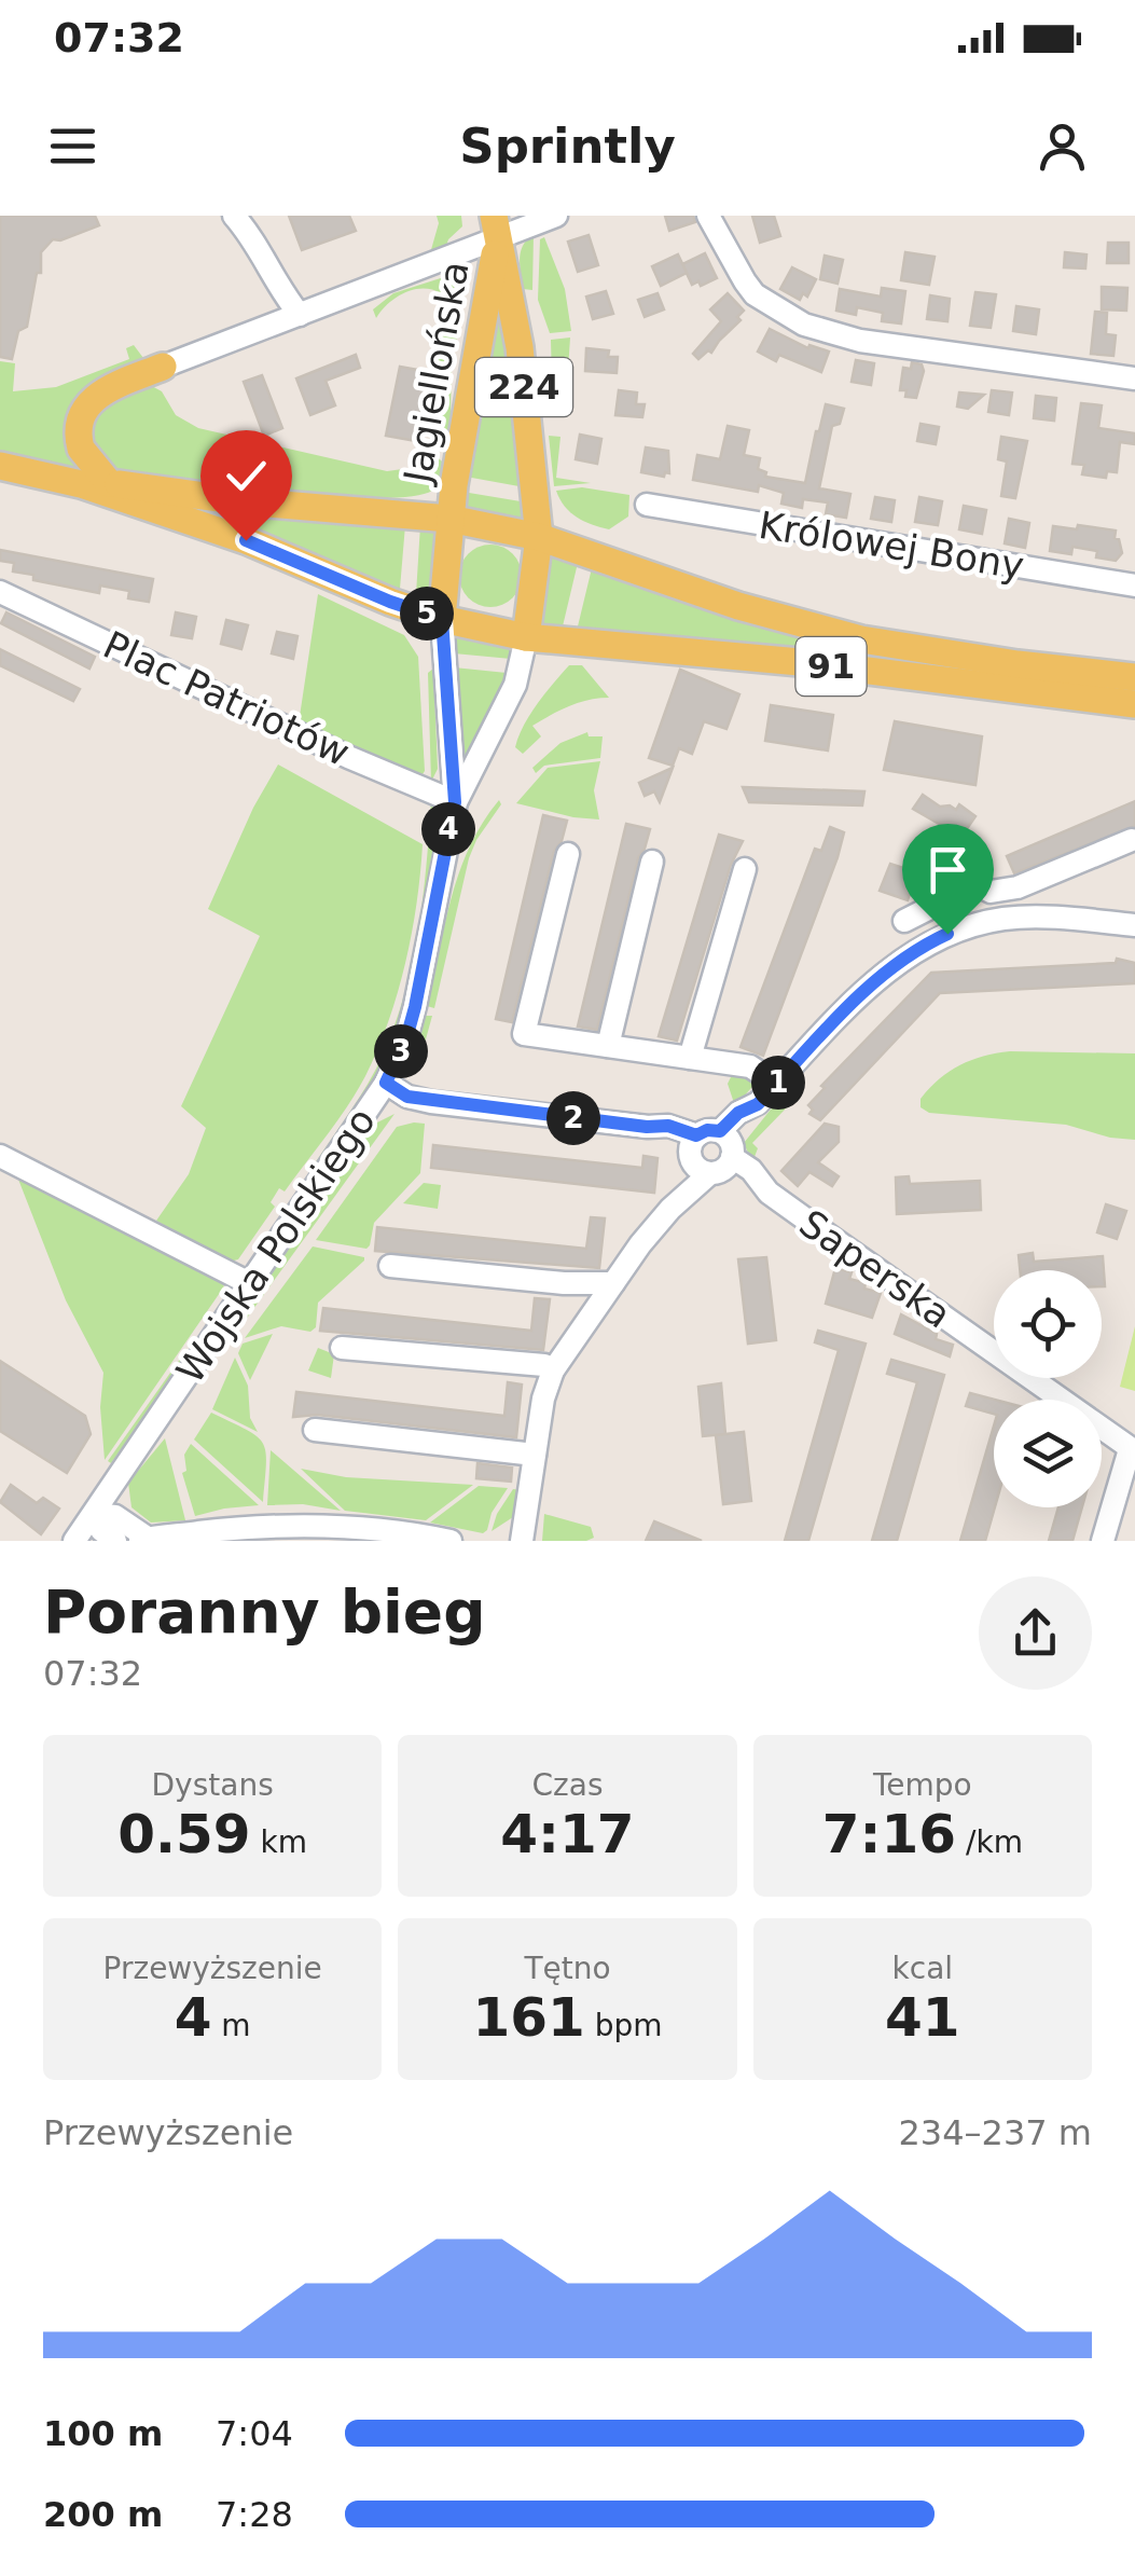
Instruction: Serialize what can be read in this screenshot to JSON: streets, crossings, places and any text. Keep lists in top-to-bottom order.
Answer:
{
  "streets": {
    "main road": ["Jagiellońska", "224", "91"],
    "street": [
      "Królowej Bony",
      "Plac Patriotów",
      "Wojska Polskiego",
      "Saperska"
    ]
  },
  "crossings": [
    ["Jagiellońska", "91"],
    ["Jagiellońska", "Wojska Polskiego"],
    ["91", "Wojska Polskiego"],
    ["Plac Patriotów", "Wojska Polskiego"],
    ["Wojska Polskiego", "Saperska"]
  ],
  "page": {
    "status": "07:32",
    "header": "Sprintly",
    "pins": [
      "5",
      "4",
      "3",
      "1",
      "2"
    ],
    "heading": ["Poranny bieg", "07:32"],
    "stats": [
      ["Dystans", "0.59 km"],
      ["Czas", "4:17"],
      ["Tempo", "7:16 /km"],
      ["Przewyższenie", "4 m"],
      ["Tętno", "161 bpm"],
      ["kcal", "41"]
    ],
    "chart": ["Przewyższenie", "234–237 m"],
    "list": [
      {
        "name": "100 m",
        "note": "7:04"
      },
      {
        "name": "200 m",
        "note": "7:28"
      }
    ]
  }
}
